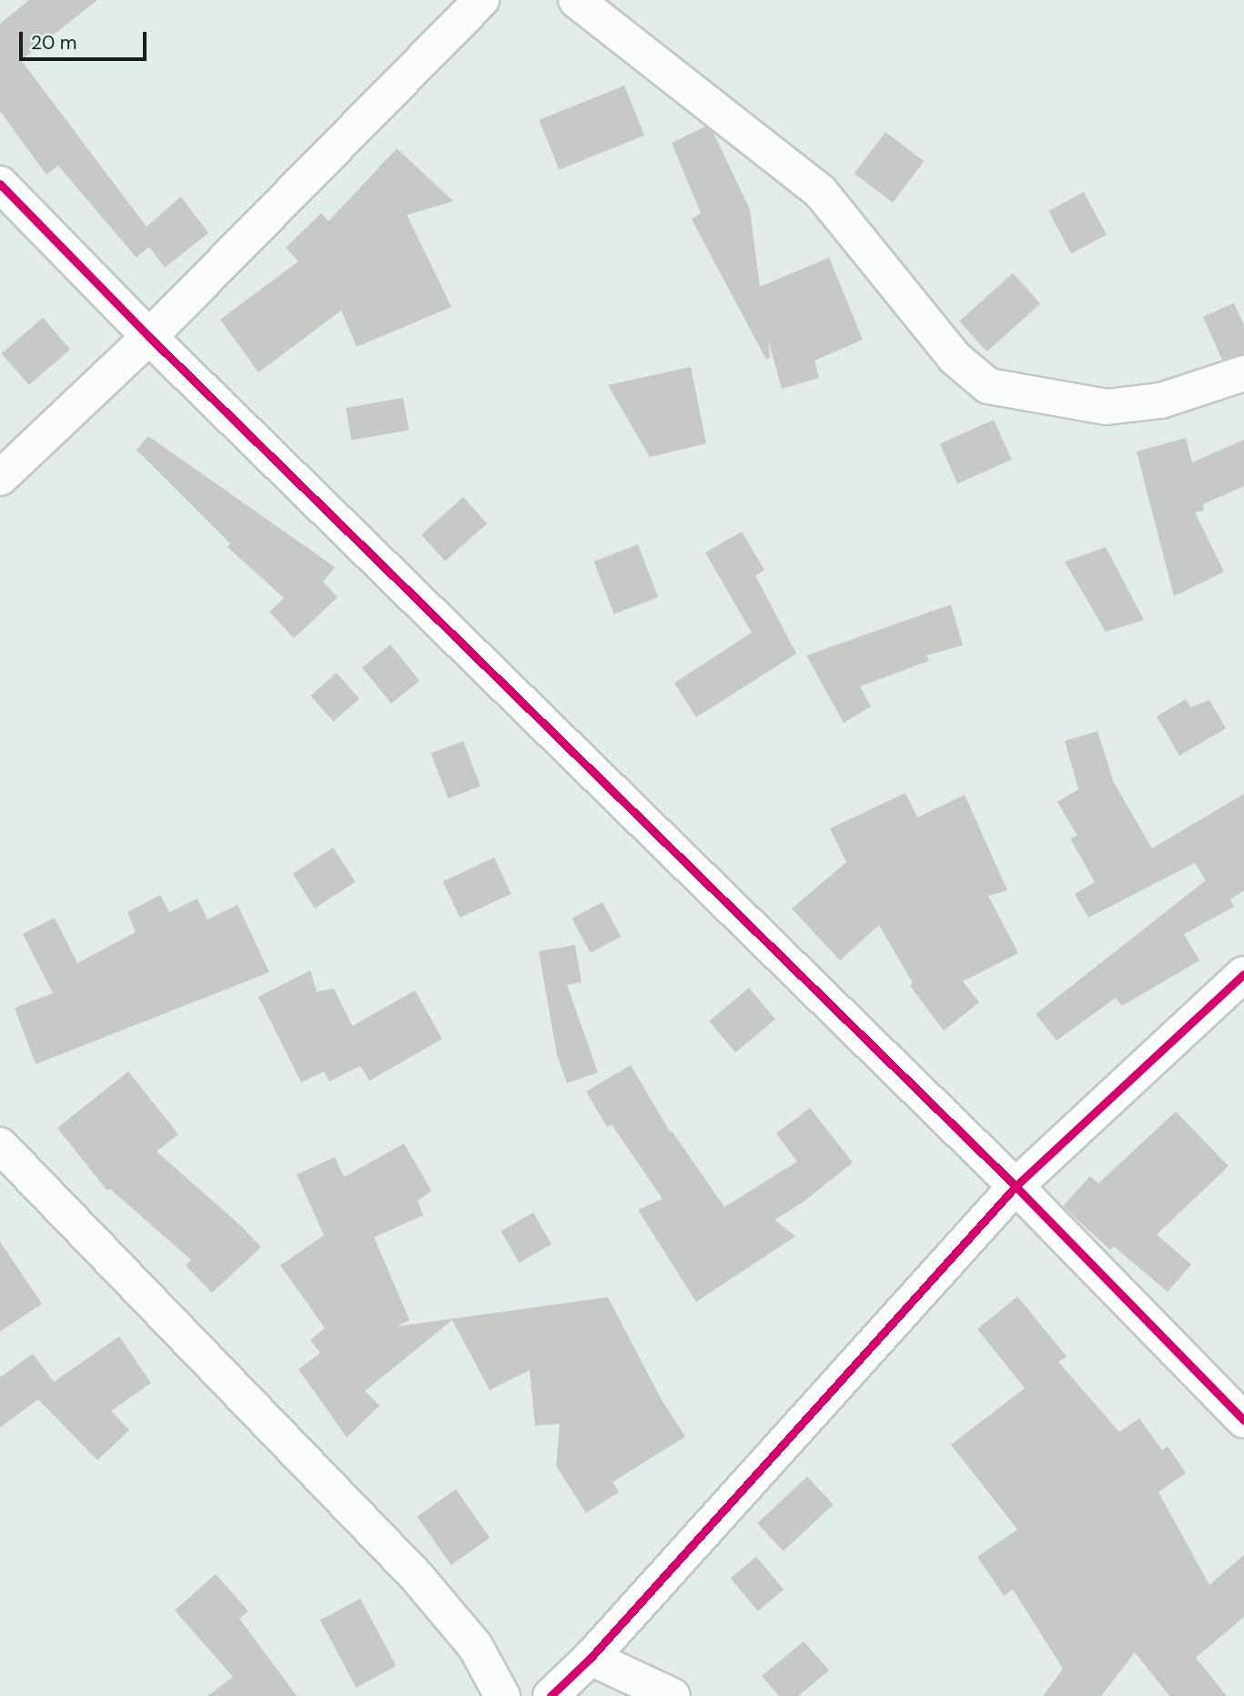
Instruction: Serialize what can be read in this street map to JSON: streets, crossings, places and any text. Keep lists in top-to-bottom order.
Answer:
{
  "scale_bar": "20 m"
}
